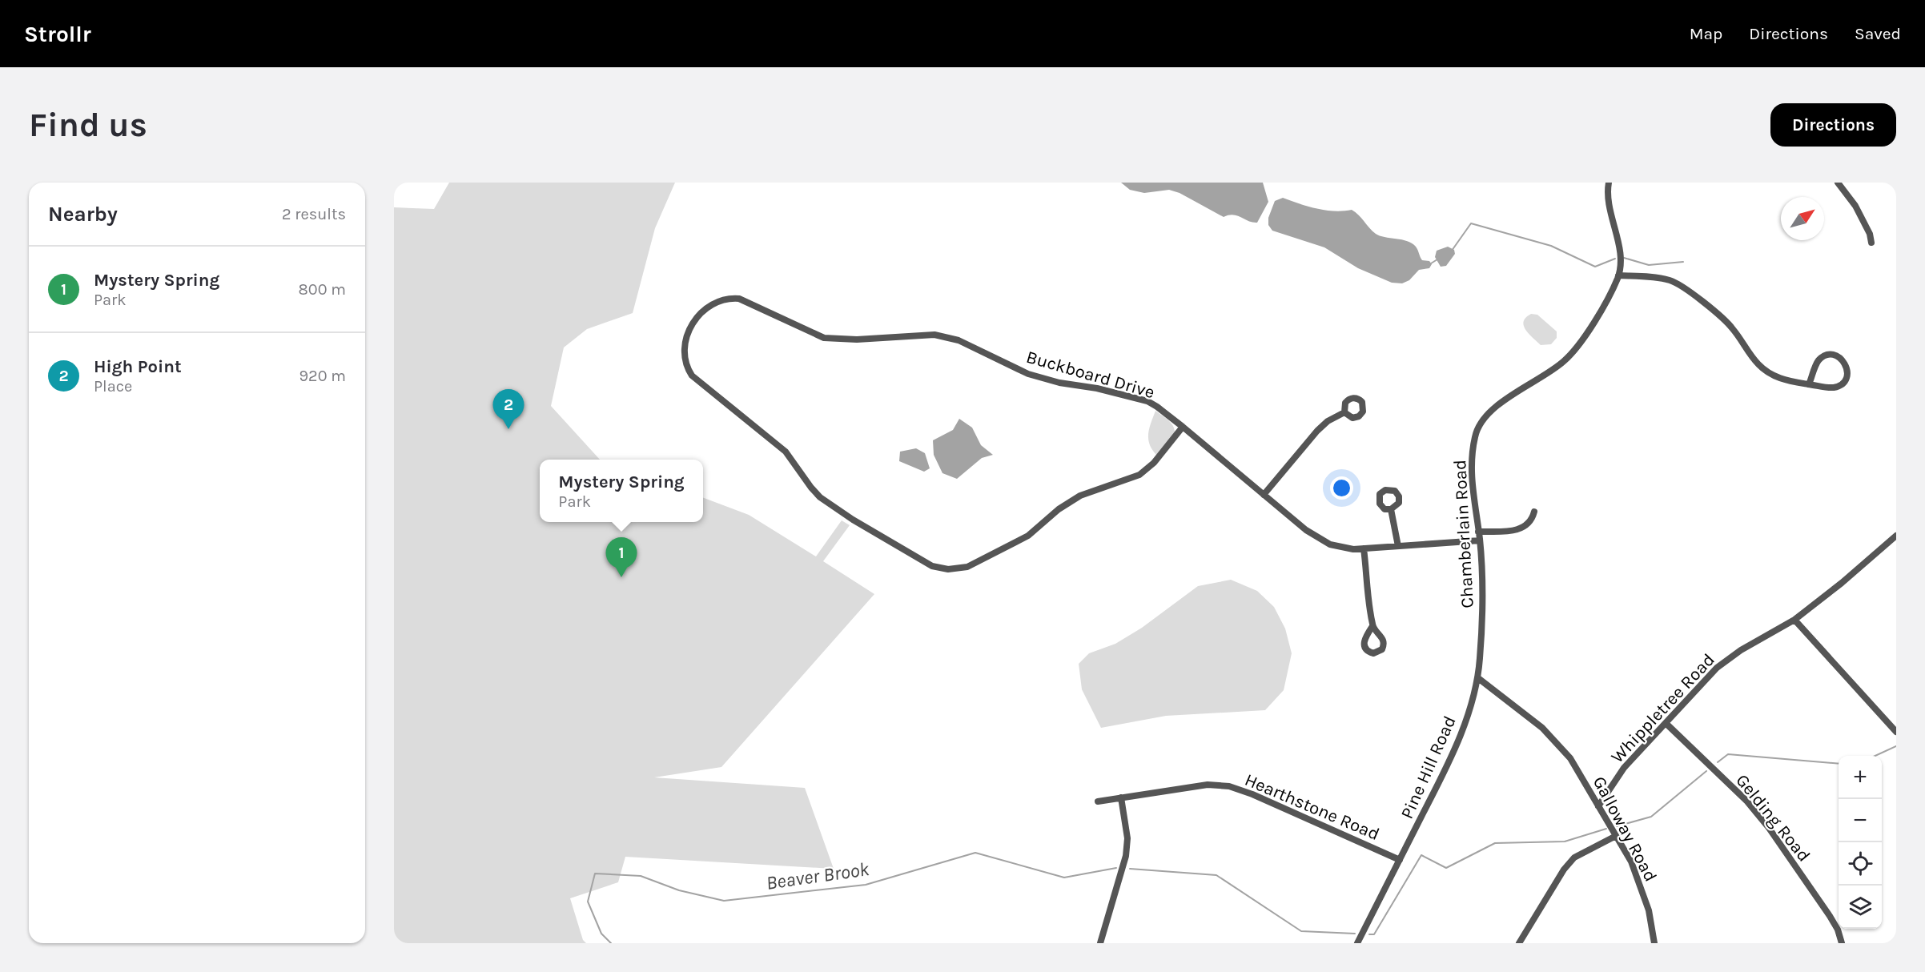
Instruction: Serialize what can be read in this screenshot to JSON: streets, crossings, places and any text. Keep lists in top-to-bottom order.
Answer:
{
  "streets": {
    "street": [
      "Buckboard Drive",
      "Chamberlain Road",
      "Whippletree Road",
      "Pine Hill Road",
      "Hearthstone Road",
      "Gelding Road",
      "Galloway Road"
    ]
  },
  "crossings": [
    ["Buckboard Drive", "Chamberlain Road"],
    ["Chamberlain Road", "Pine Hill Road"],
    ["Chamberlain Road", "Galloway Road"],
    ["Whippletree Road", "Gelding Road"],
    ["Whippletree Road", "Galloway Road"],
    ["Pine Hill Road", "Hearthstone Road"],
    ["Pine Hill Road", "Galloway Road"]
  ],
  "water": ["Beaver Brook"],
  "north": "top right",
  "page": {
    "header": "Strollr",
    "nav": ["Map", "Directions", "Saved"],
    "buttons": "Directions",
    "title": "Find us",
    "heading": ["Nearby", "2 results"],
    "list": [
      {
        "mark": "1",
        "name": "Mystery Spring",
        "note": "Park",
        "value": "800 m"
      },
      {
        "mark": "2",
        "name": "High Point",
        "note": "Place",
        "value": "920 m"
      }
    ],
    "pins": ["2", "1"],
    "popup": ["Mystery Spring", "Park"],
    "map_buttons": ["+", "−"]
  }
}
